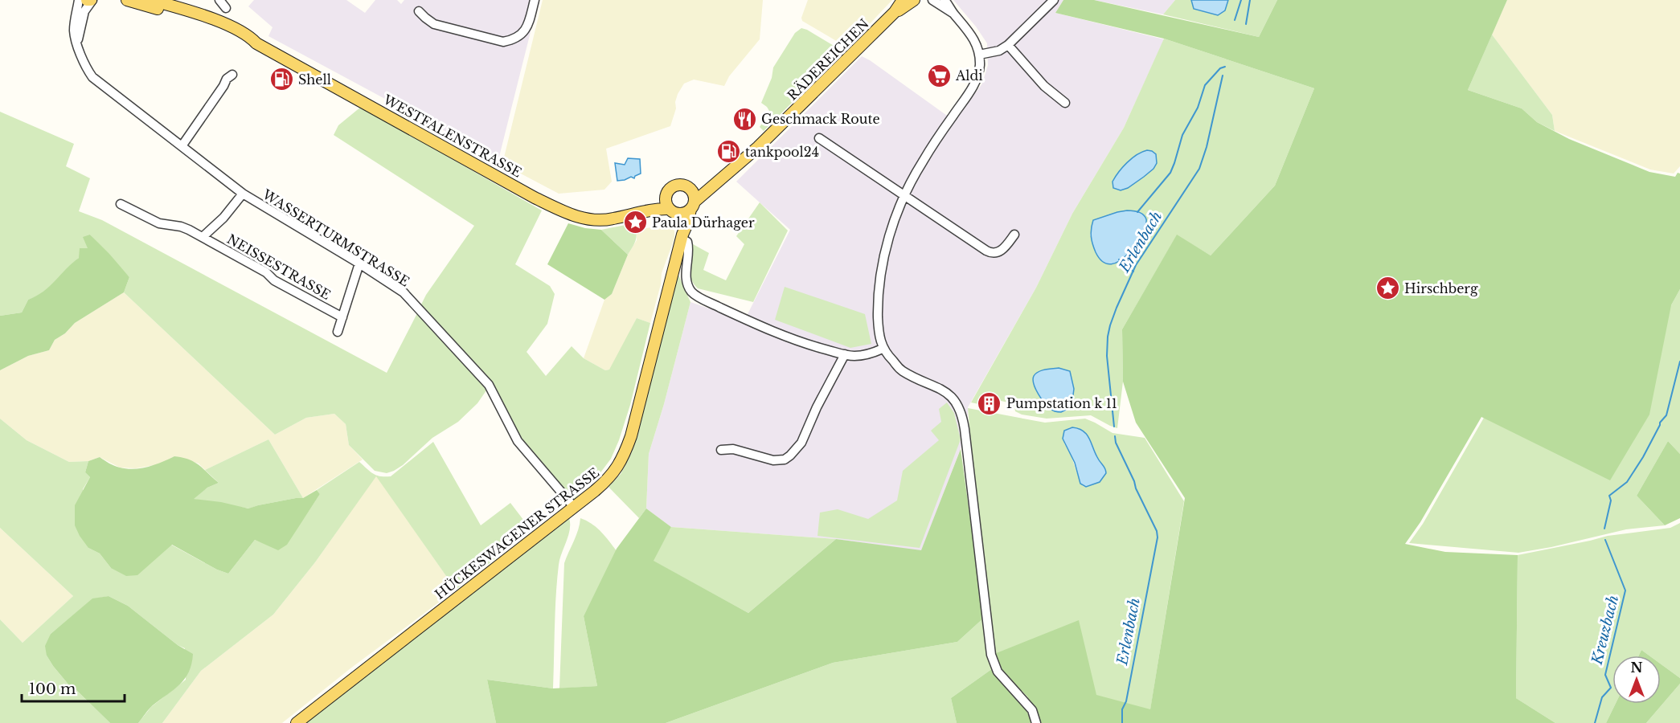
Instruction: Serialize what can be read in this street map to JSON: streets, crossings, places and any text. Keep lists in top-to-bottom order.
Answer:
{
  "streets": {
    "main road": ["RÄDEREICHEN", "WESTFALENSTRASSE", "HÜCKESWAGENER STRASSE"],
    "street": ["WASSERTURMSTRASSE", "NEISSESTRASSE"]
  },
  "crossings": [
    ["RÄDEREICHEN", "WESTFALENSTRASSE"],
    ["RÄDEREICHEN", "HÜCKESWAGENER STRASSE"],
    ["WESTFALENSTRASSE", "HÜCKESWAGENER STRASSE"],
    ["WASSERTURMSTRASSE", "NEISSESTRASSE"],
    ["WASSERTURMSTRASSE", "HÜCKESWAGENER STRASSE"]
  ],
  "water": ["Erlenbach", "Kreuzbach"],
  "places": {
    "supermarket": ["Aldi"],
    "fuel station": ["Shell", "tankpool24"],
    "restaurant": ["Geschmack Route"],
    "place": ["Paula Dürhager", "Hirschberg"],
    "building": ["Pumpstation k 11"]
  },
  "scale_bar": "100 m",
  "north": "top"
}
